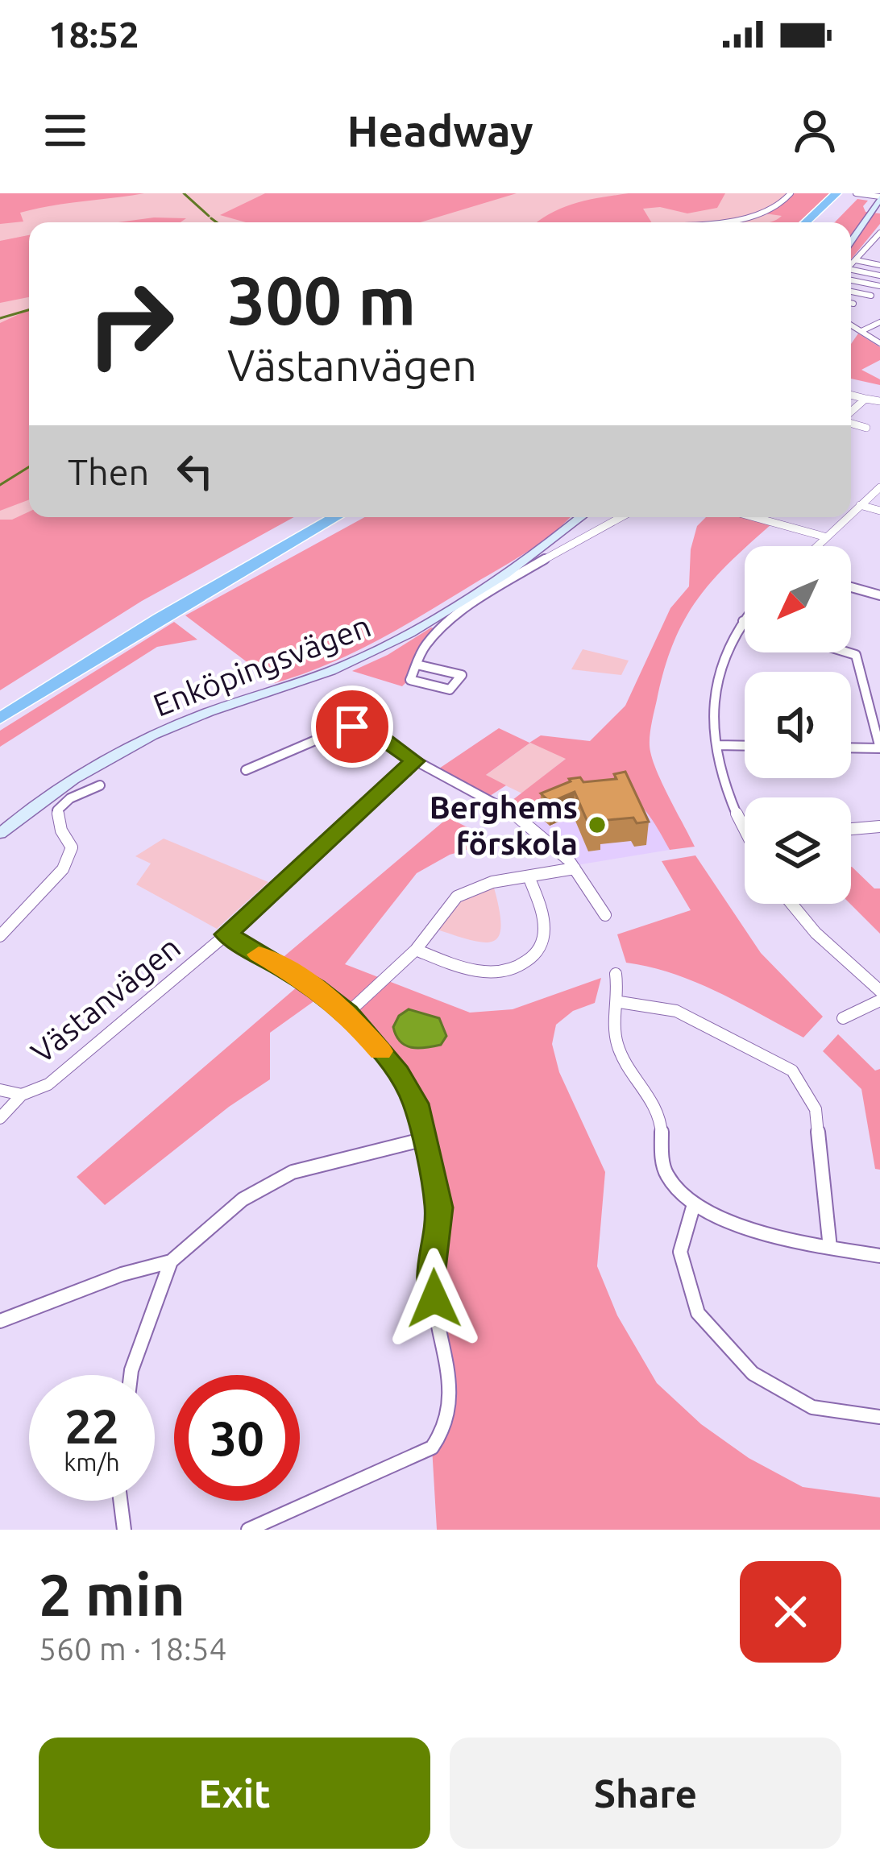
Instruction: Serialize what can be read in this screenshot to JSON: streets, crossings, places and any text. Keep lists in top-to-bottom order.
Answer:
{
  "streets": {
    "street": ["Enköpingsvägen", "Västanvägen"]
  },
  "places": ["Berghems förskola"],
  "north": "bottom left",
  "page": {
    "status": "18:52",
    "header": "Headway",
    "turn": ["300 m", "Västanvägen"],
    "then": "Then",
    "speed": "22 km/h",
    "limit": "30",
    "heading": ["2 min", "560 m · 18:54"],
    "buttons": ["Exit", "Share"]
  }
}
